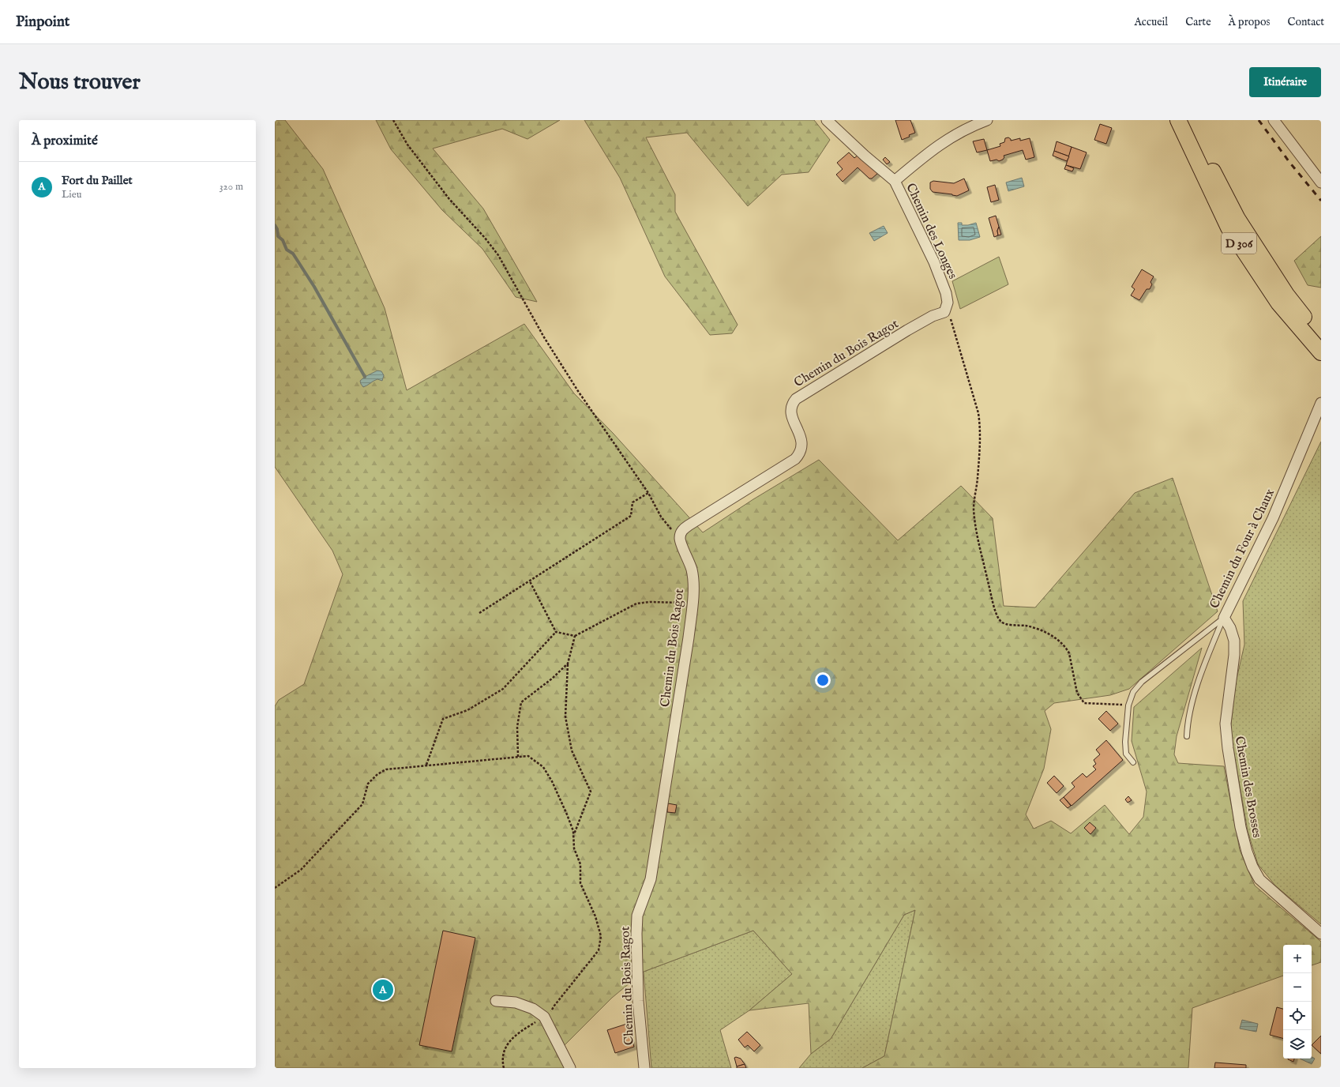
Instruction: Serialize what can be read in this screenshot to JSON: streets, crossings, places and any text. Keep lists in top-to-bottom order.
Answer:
{
  "streets": {
    "main road": ["D 306"],
    "street": [
      "Chemin des Longes",
      "Chemin du Bois Ragot",
      "Chemin du Four à Chaux",
      "Chemin des Brosses"
    ]
  },
  "crossings": [
    ["Chemin des Longes", "Chemin du Bois Ragot"],
    ["Chemin du Four à Chaux", "Chemin des Brosses"]
  ],
  "page": {
    "header": "Pinpoint",
    "nav": [
      "Accueil",
      "Carte",
      "À propos",
      "Contact"
    ],
    "buttons": "Itinéraire",
    "title": "Nous trouver",
    "heading": "À proximité",
    "list": [
      {
        "mark": "A",
        "name": "Fort du Paillet",
        "note": "Lieu",
        "value": "320 m"
      }
    ],
    "map_buttons": ["+", "−"],
    "pins": "A"
  }
}
